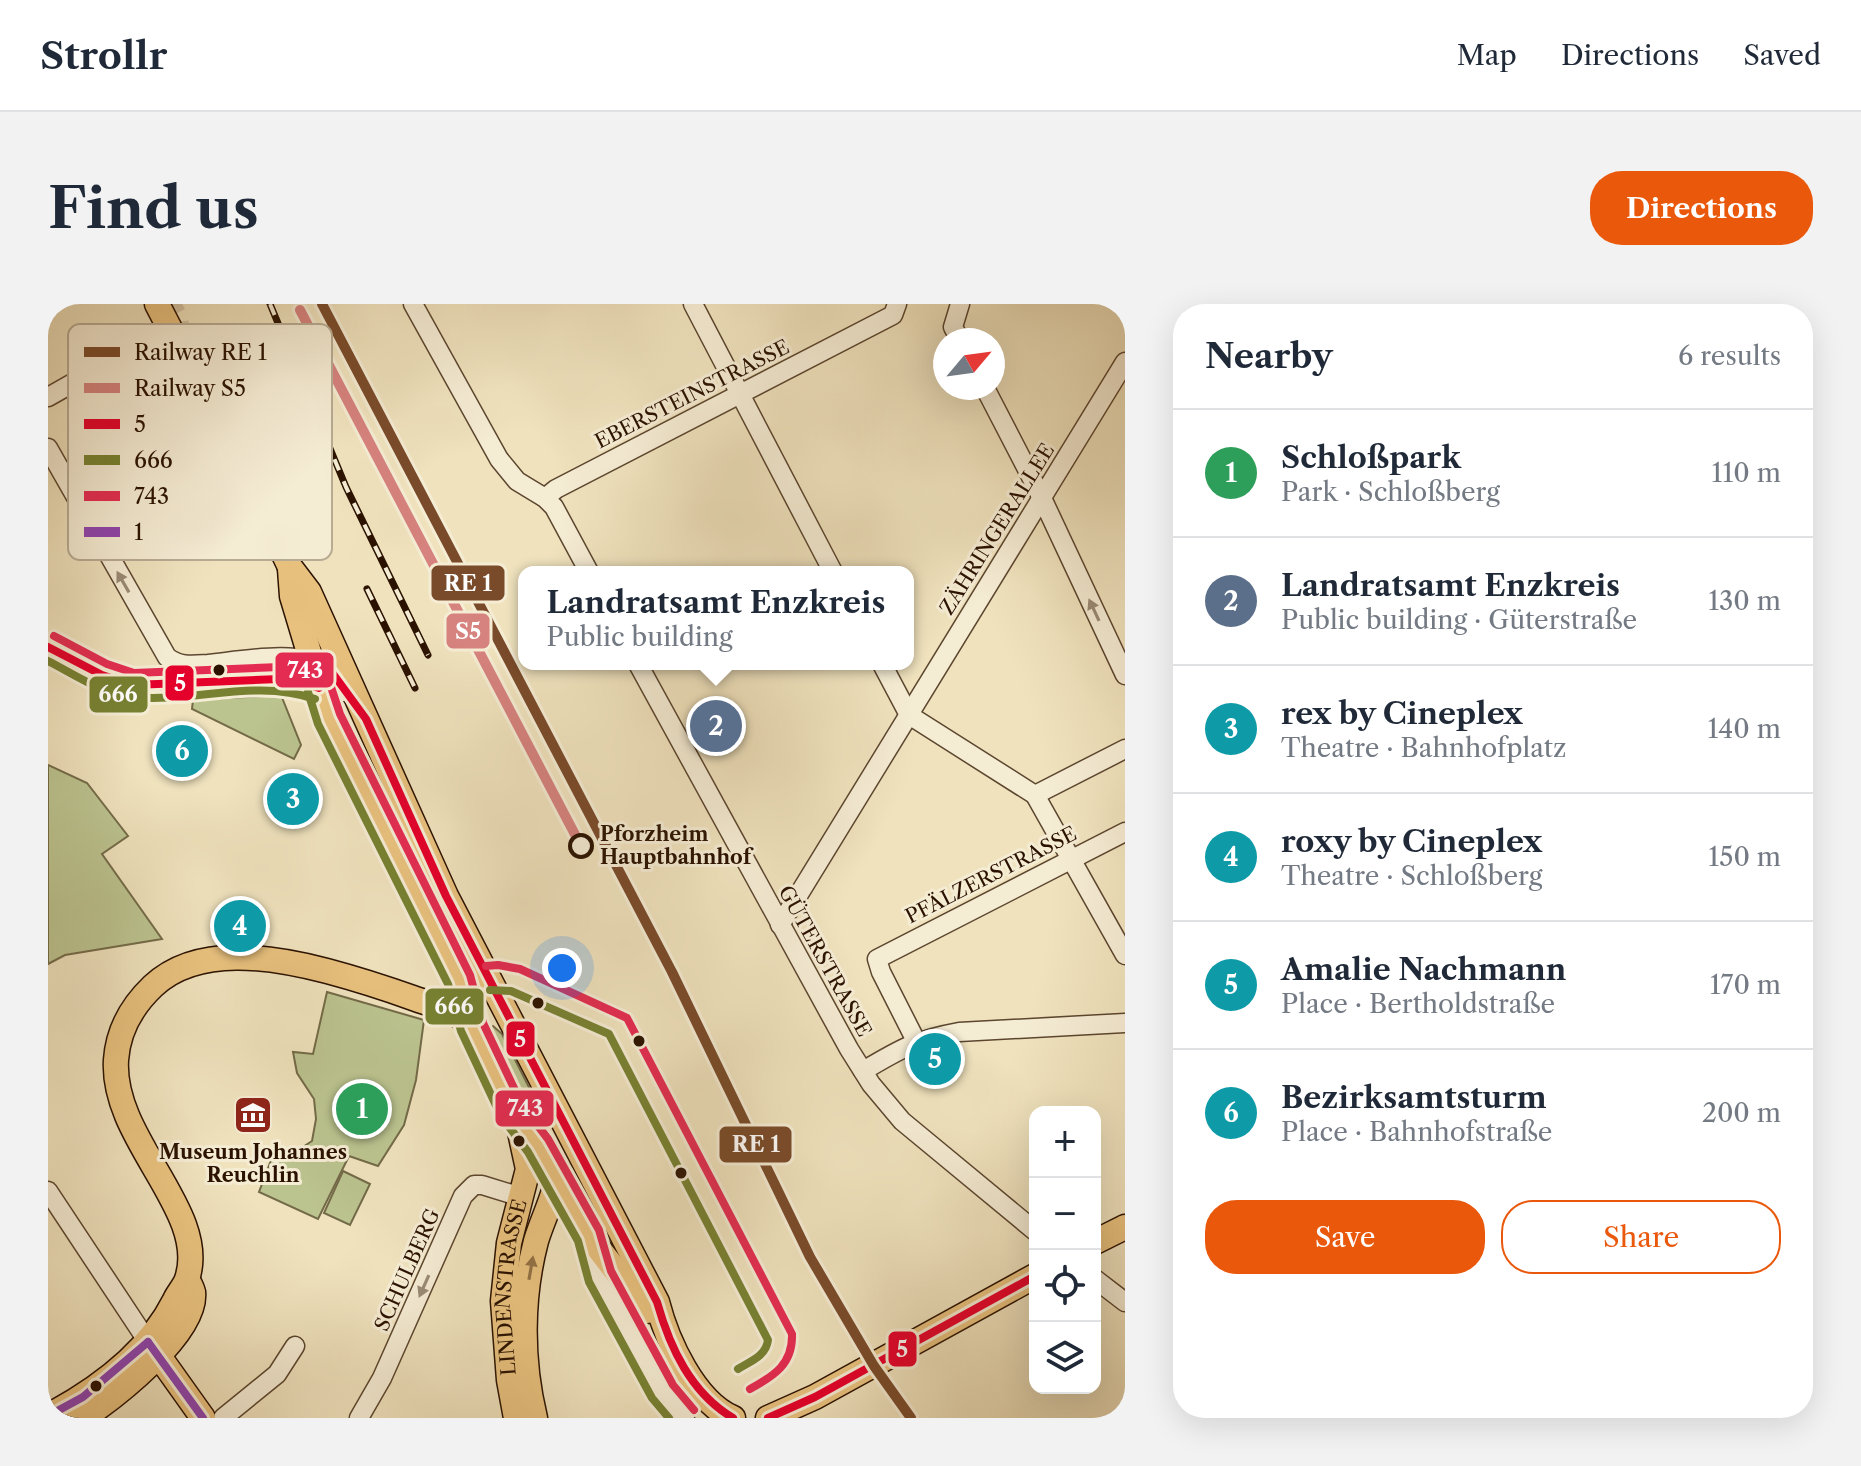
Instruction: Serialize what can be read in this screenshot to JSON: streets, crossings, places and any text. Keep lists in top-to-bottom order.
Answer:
{
  "streets": {
    "main road": ["LINDENSTRASSE"],
    "street": [
      "EBERSTEINSTRASSE",
      "ZÄHRINGERALLEE",
      "PFÄLZERSTRASSE",
      "GÜTERSTRASSE",
      "SCHULBERG"
    ]
  },
  "crossings": [
    ["ZÄHRINGERALLEE", "GÜTERSTRASSE"],
    ["SCHULBERG", "LINDENSTRASSE"]
  ],
  "one_way": ["SCHULBERG"],
  "places": {
    "other": ["Pforzheim Hauptbahnhof"],
    "museum": ["Museum Johannes Reuchlin"]
  },
  "lines": [
    "rail line S5",
    "transit line 743",
    "transit line 5",
    "transit line 666",
    "transit line 1"
  ],
  "legend": [
    "Railway RE 1",
    "Railway S5",
    "5",
    "666",
    "743",
    "1"
  ],
  "north": "top right",
  "page": {
    "header": "Strollr",
    "nav": ["Map", "Directions", "Saved"],
    "buttons": [
      "Directions",
      ["Save", "Share"]
    ],
    "title": "Find us",
    "heading": ["Nearby", "6 results"],
    "list": [
      {
        "mark": "1",
        "name": "Schloßpark",
        "note": "Park · Schloßberg",
        "value": "110 m"
      },
      {
        "mark": "2",
        "name": "Landratsamt Enzkreis",
        "note": "Public building · Güterstraße",
        "value": "130 m"
      },
      {
        "mark": "3",
        "name": "rex by Cineplex",
        "note": "Theatre · Bahnhofplatz",
        "value": "140 m"
      },
      {
        "mark": "4",
        "name": "roxy by Cineplex",
        "note": "Theatre · Schloßberg",
        "value": "150 m"
      },
      {
        "mark": "5",
        "name": "Amalie Nachmann",
        "note": "Place · Bertholdstraße",
        "value": "170 m"
      },
      {
        "mark": "6",
        "name": "Bezirksamtsturm",
        "note": "Place · Bahnhofstraße",
        "value": "200 m"
      }
    ],
    "popup": ["Landratsamt Enzkreis", "Public building"],
    "pins": [
      "2",
      "6",
      "3",
      "4",
      "5",
      "1"
    ],
    "map_buttons": ["+", "−"]
  }
}
